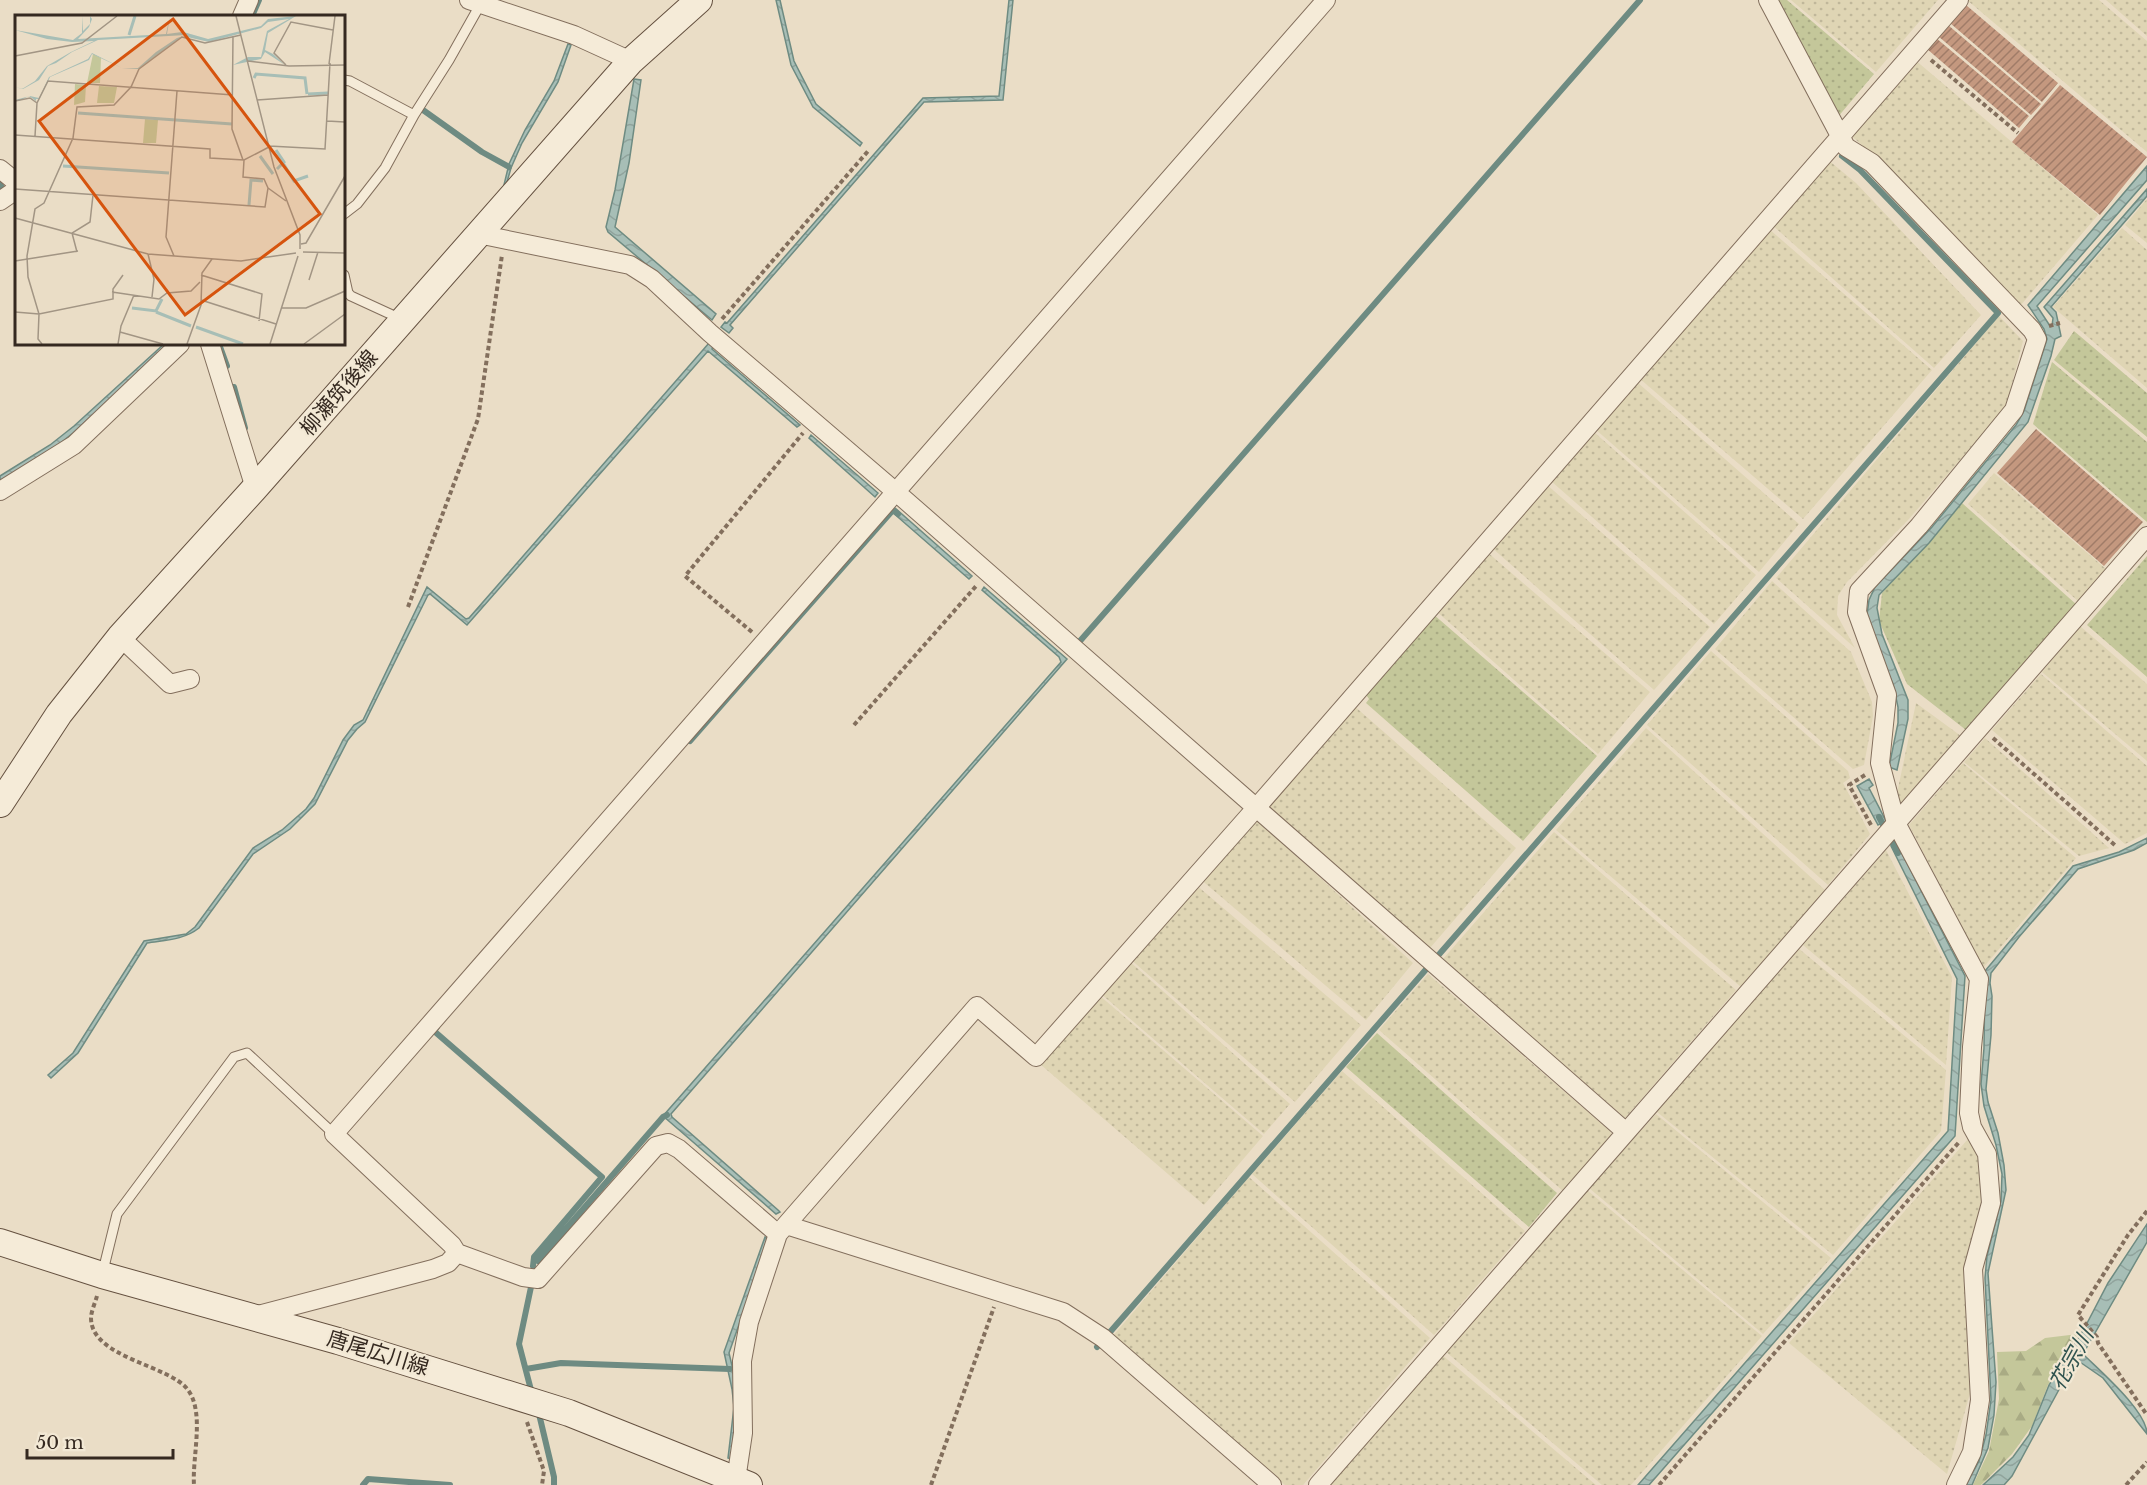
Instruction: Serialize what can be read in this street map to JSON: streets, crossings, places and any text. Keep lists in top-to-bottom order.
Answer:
{
  "streets": {
    "main road": ["柳瀬筑後線", "唐尾広川線"]
  },
  "water": ["花宗川"],
  "scale_bar": "50 m"
}
